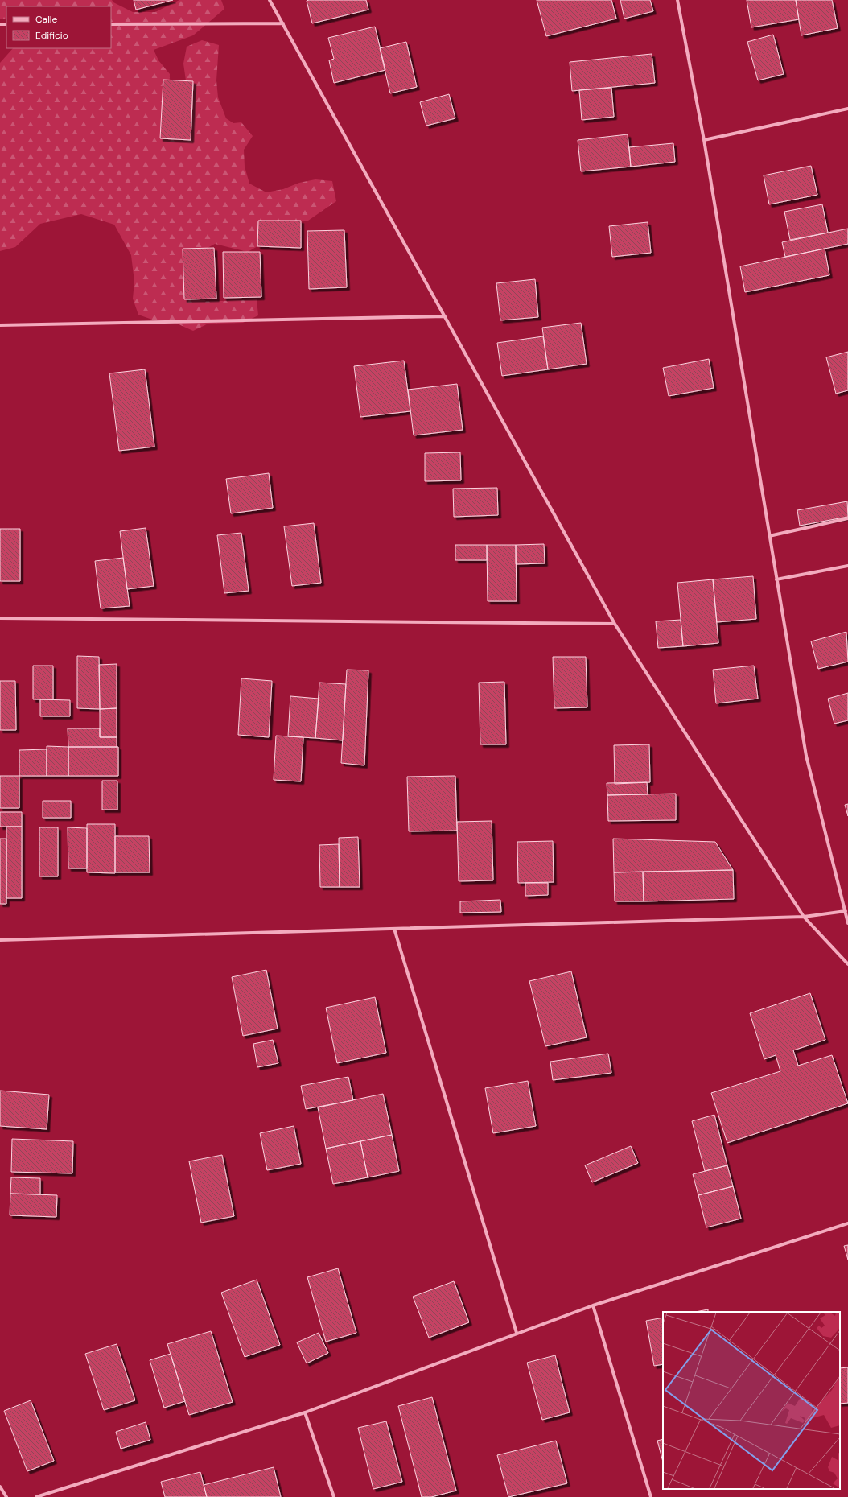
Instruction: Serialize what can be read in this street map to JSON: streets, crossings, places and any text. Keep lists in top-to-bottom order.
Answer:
{
  "legend": ["Calle", "Edificio"]
}
